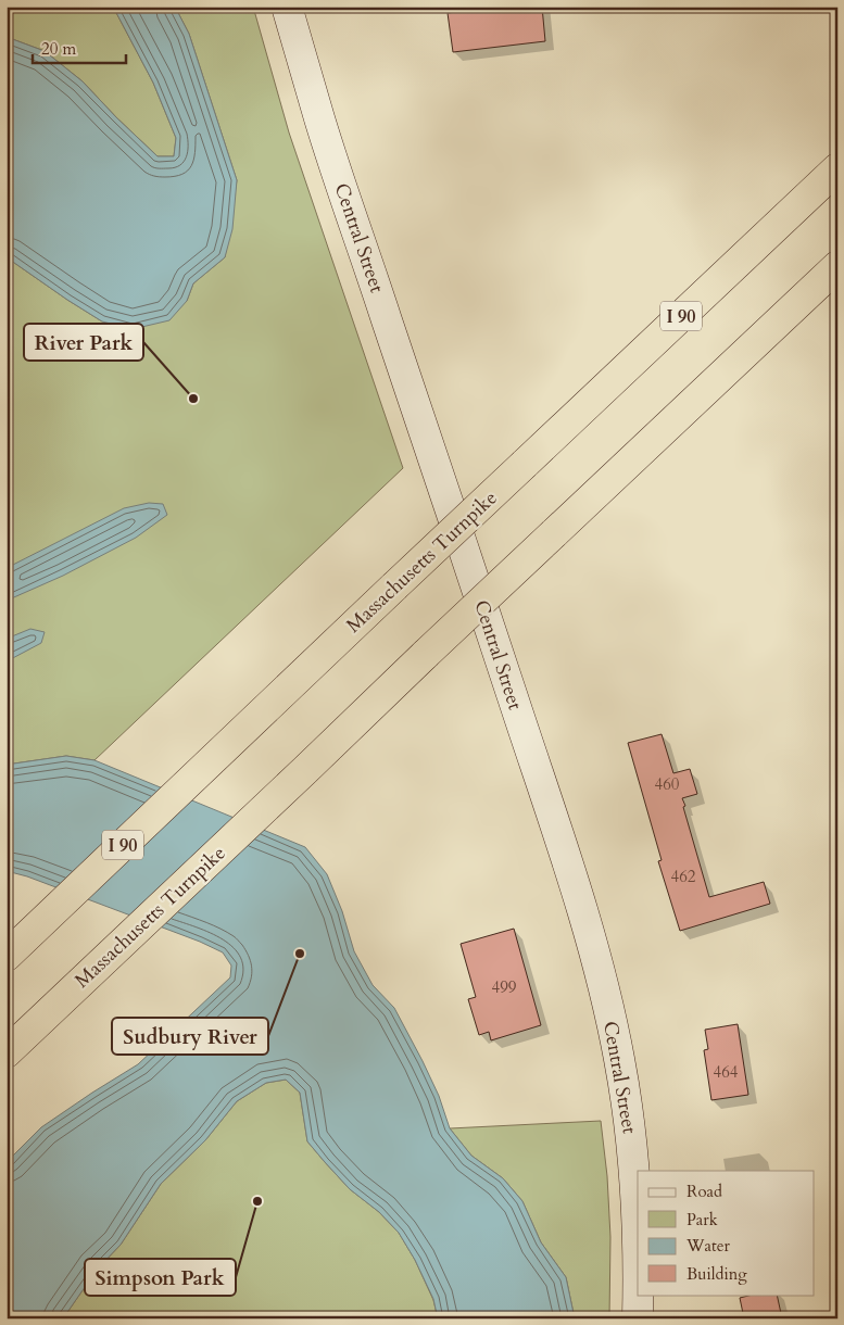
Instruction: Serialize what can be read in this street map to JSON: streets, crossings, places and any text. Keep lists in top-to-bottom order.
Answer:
{
  "streets": {
    "highway": ["I 90", "Massachusetts Turnpike"],
    "main road": ["Central Street"]
  },
  "places": ["River Park", "Sudbury River", "Simpson Park"],
  "house_numbers": [
    "460",
    "462",
    "499",
    "464"
  ],
  "legend": [
    "Road",
    "Park",
    "Water",
    "Building"
  ],
  "scale_bar": "20 m"
}
